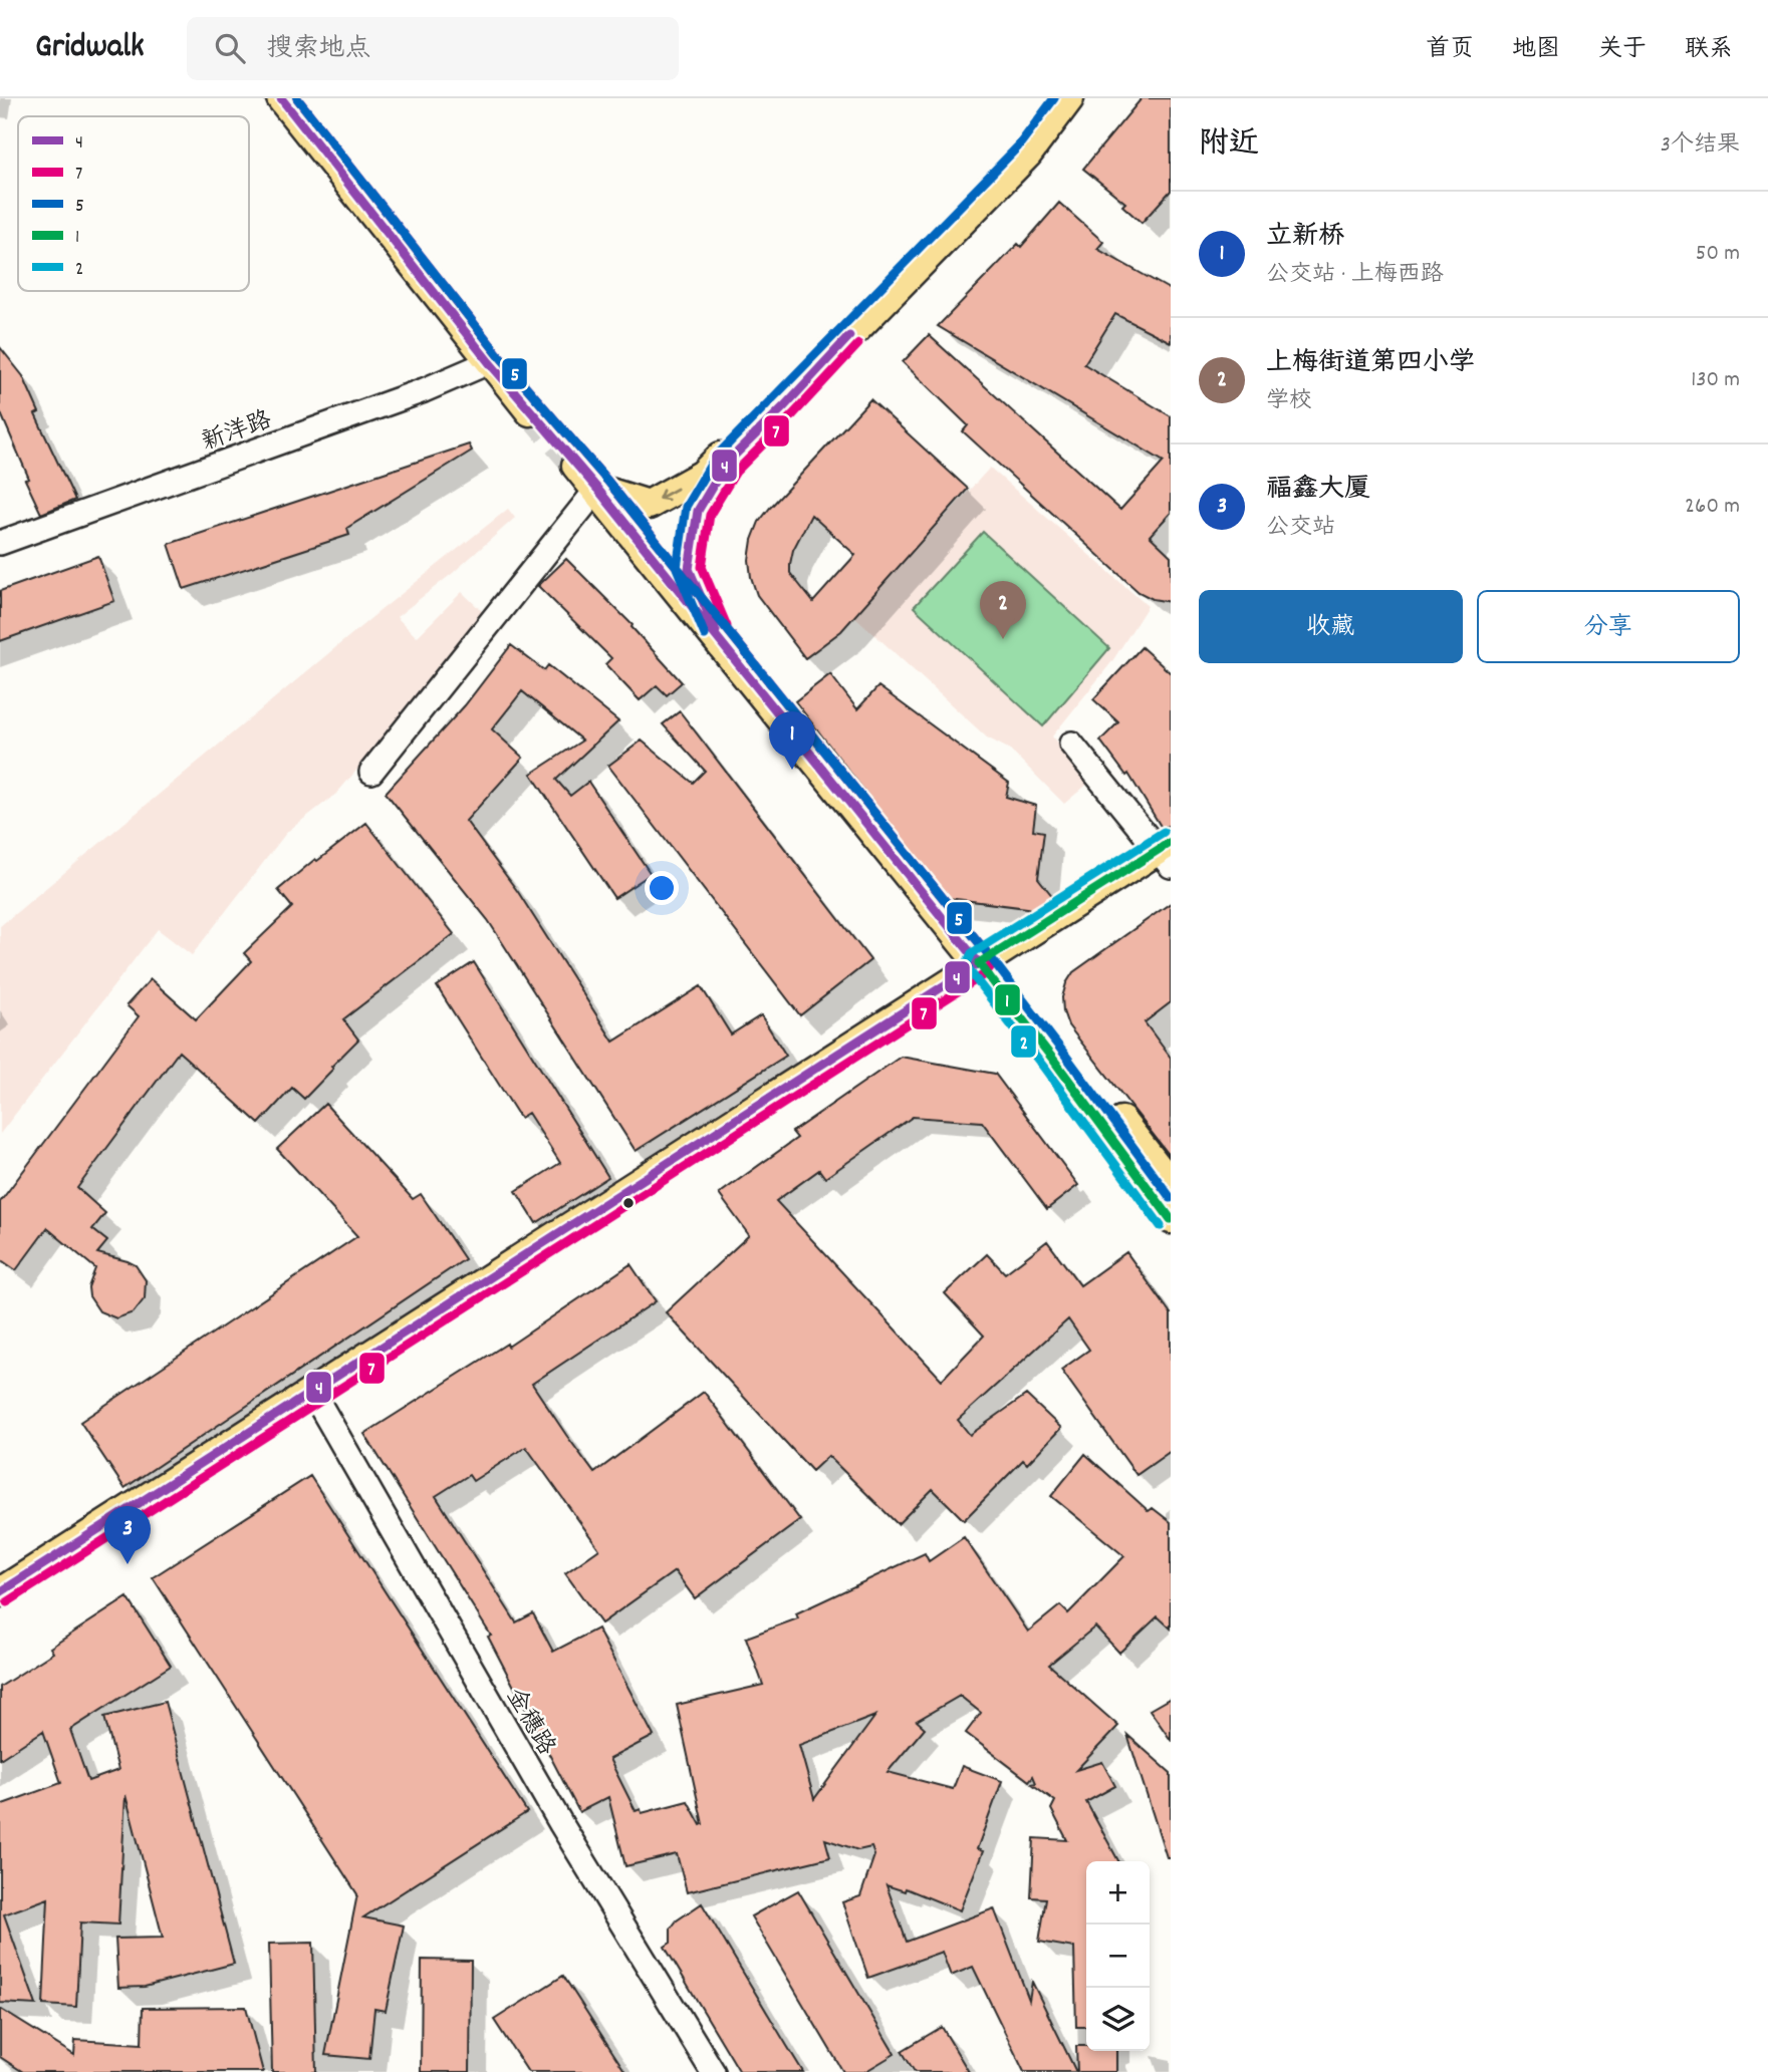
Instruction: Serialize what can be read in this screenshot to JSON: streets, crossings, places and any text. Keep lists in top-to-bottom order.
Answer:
{
  "streets": {
    "street": ["新洋路", "金穗路"]
  },
  "lines": [
    "transit line 4",
    "transit line 7",
    "transit line 5",
    "transit line 2",
    "transit line 1"
  ],
  "legend": [
    "4",
    "7",
    "5",
    "1",
    "2"
  ],
  "page": {
    "header": "Gridwalk",
    "search": "搜索地点",
    "nav": [
      "首页",
      "地图",
      "关于",
      "联系"
    ],
    "heading": ["附近", "3个结果"],
    "list": [
      {
        "mark": "1",
        "name": "立新桥",
        "note": "公交站 · 上梅西路",
        "value": "50 m"
      },
      {
        "mark": "2",
        "name": "上梅街道第四小学",
        "note": "学校",
        "value": "130 m"
      },
      {
        "mark": "3",
        "name": "福鑫大厦",
        "note": "公交站",
        "value": "260 m"
      }
    ],
    "buttons": ["收藏", "分享"],
    "pins": ["2", "1", "3"],
    "map_buttons": ["+", "−"]
  }
}
